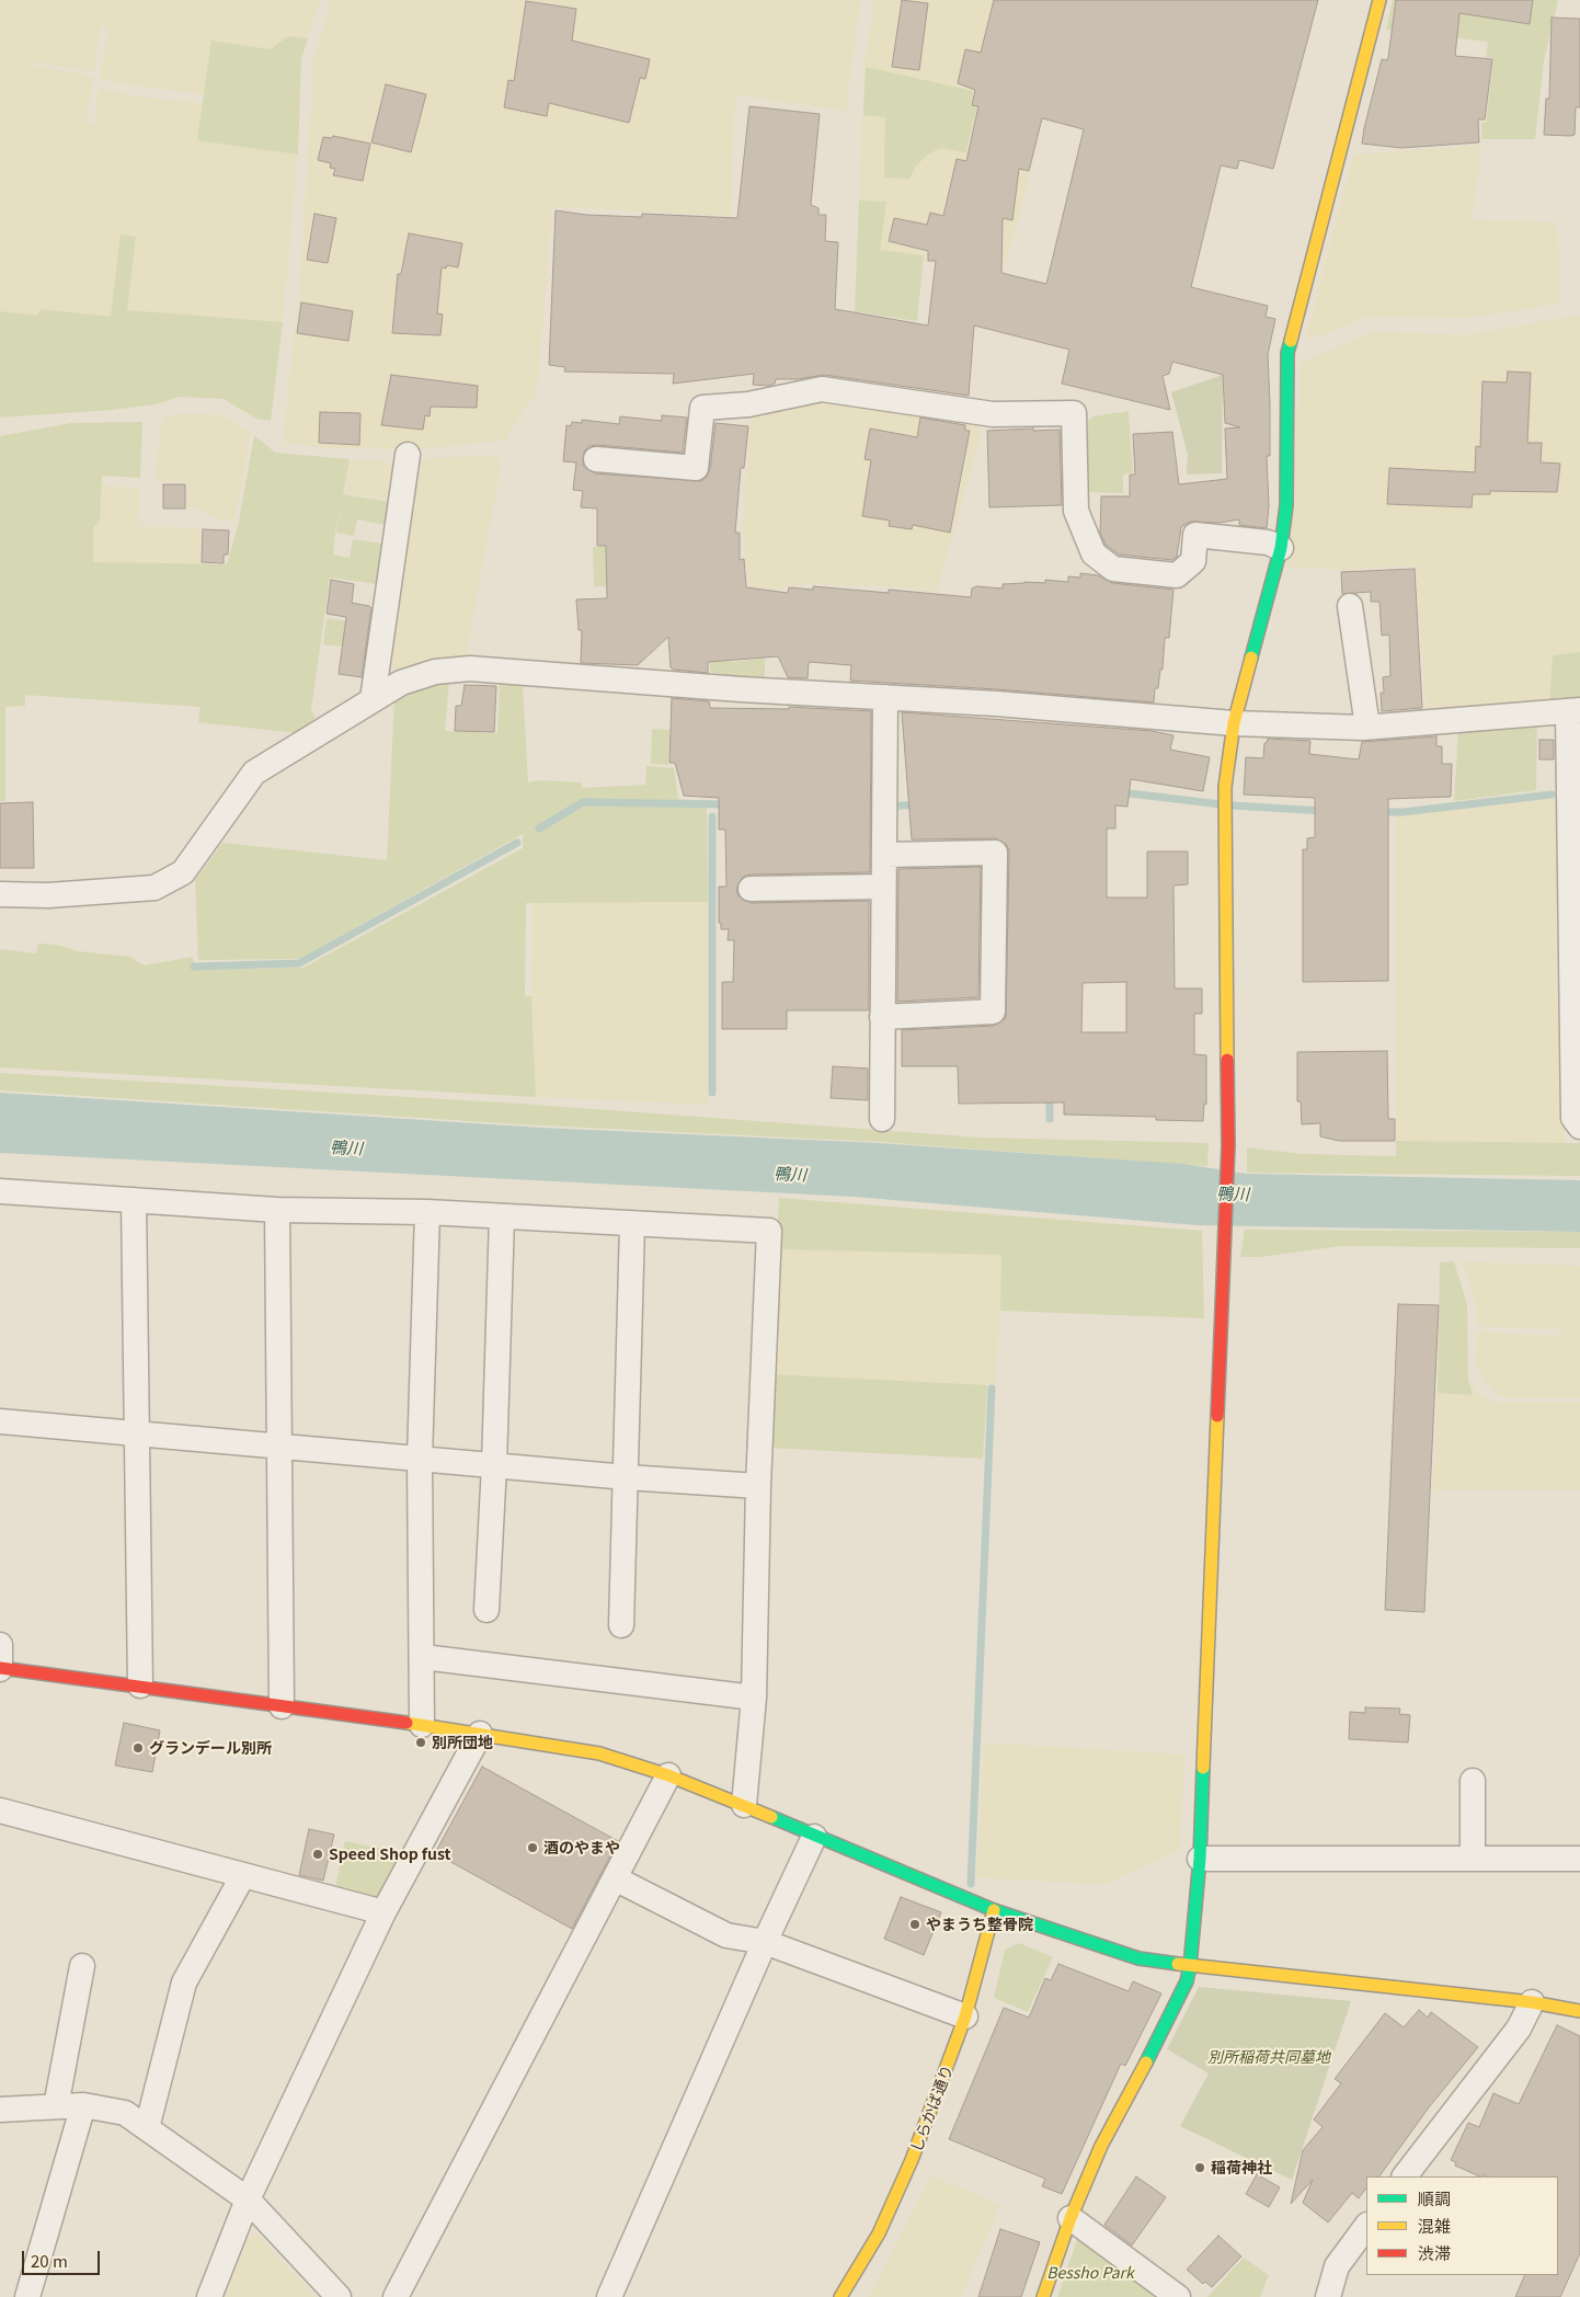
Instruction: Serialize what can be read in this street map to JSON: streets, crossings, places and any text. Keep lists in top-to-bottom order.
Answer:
{
  "streets": {
    "street": ["しらかば通り"]
  },
  "water": ["鴨川"],
  "parks": ["別所稲荷共同墓地", "Bessho Park"],
  "places": [
    "別所団地",
    "グランデール別所",
    "酒のやまや",
    "Speed Shop fust",
    "やまうち整骨院",
    "稲荷神社"
  ],
  "legend": ["順調", "混雑", "渋滞"],
  "scale_bar": "20 m"
}
